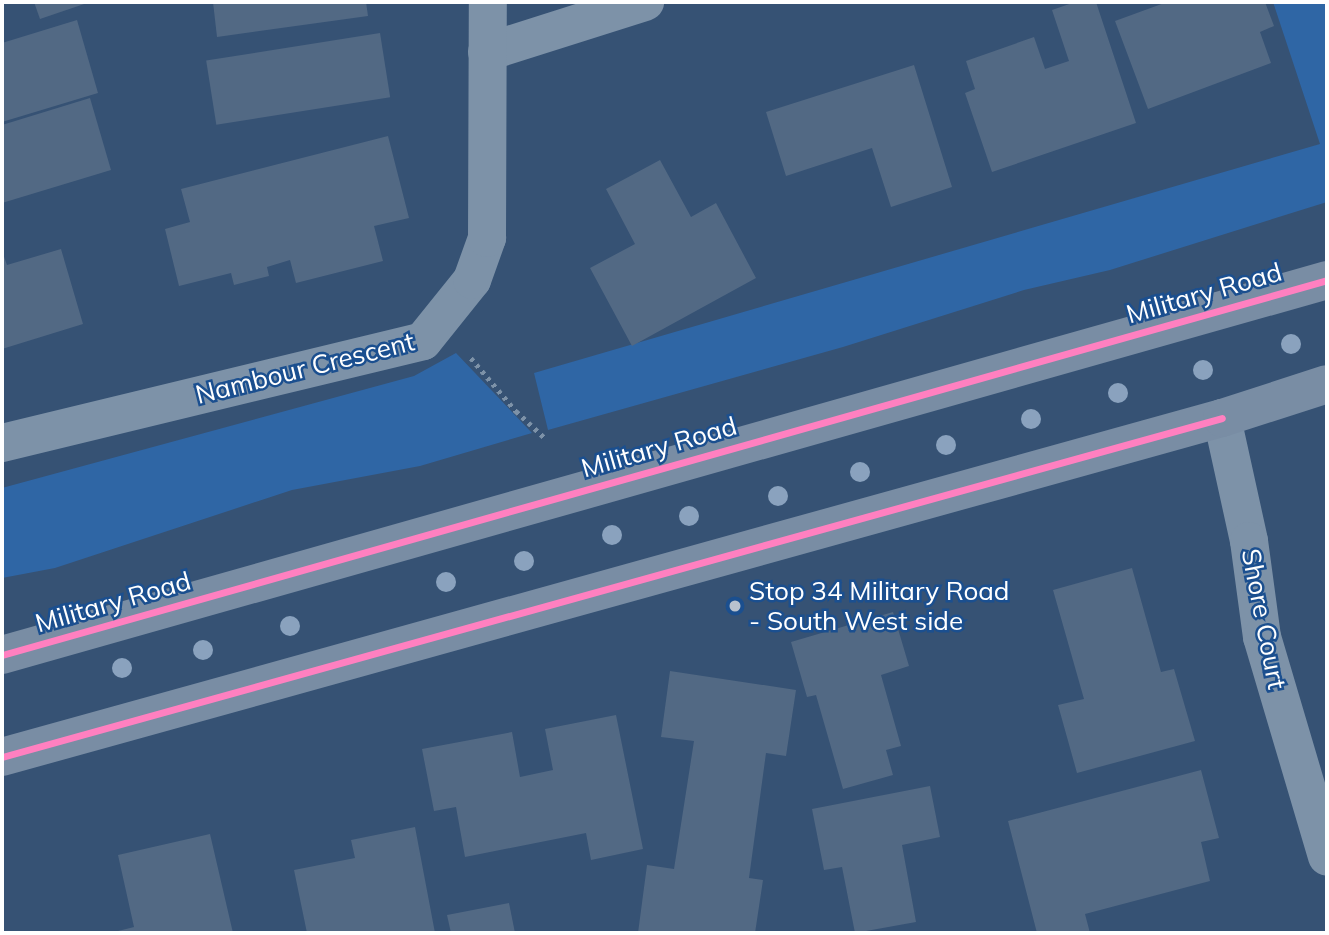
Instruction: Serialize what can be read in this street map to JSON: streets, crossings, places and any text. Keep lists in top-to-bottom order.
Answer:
{
  "streets": {
    "main road": ["Military Road"],
    "street": ["Nambour Crescent", "Shore Court"]
  },
  "places": ["Stop 34 Military Road - South West side"]
}
